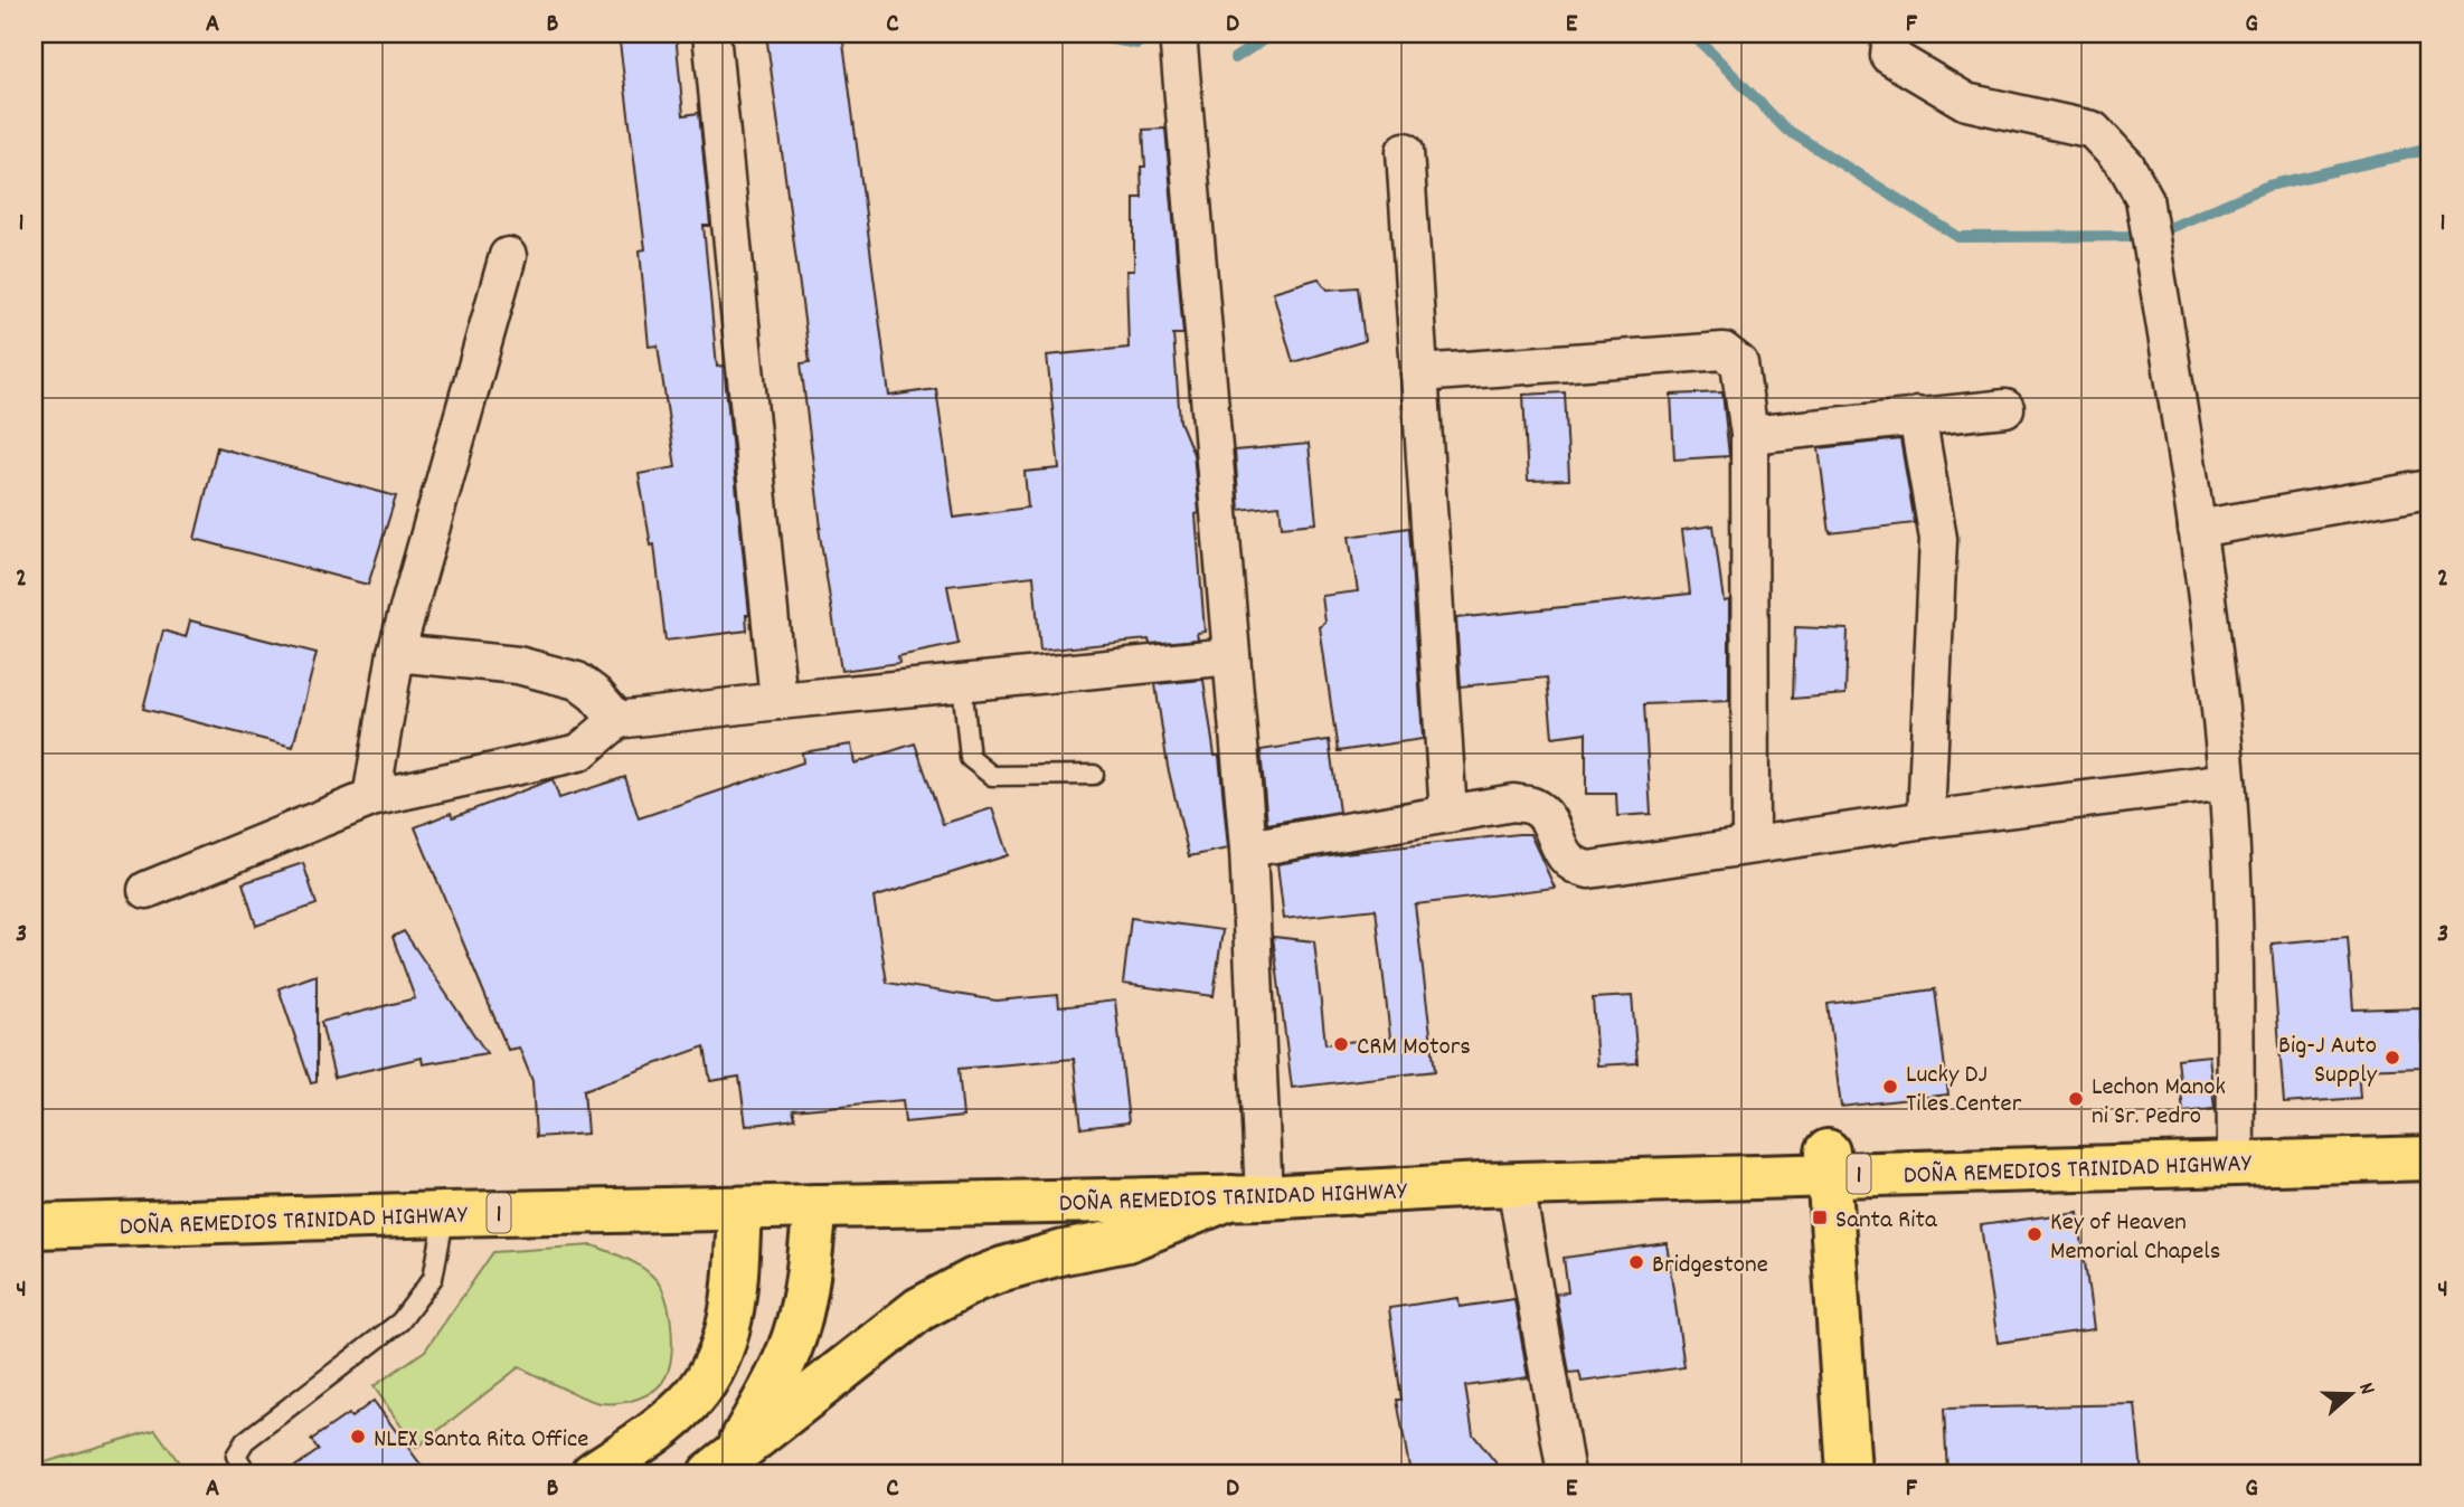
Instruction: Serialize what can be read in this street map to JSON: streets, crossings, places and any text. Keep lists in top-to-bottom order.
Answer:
{
  "streets": {
    "main road": ["DOÑA REMEDIOS TRINIDAD HIGHWAY", "1"]
  },
  "places": {
    "other": [
      "CRM Motors",
      "Big-J Auto Supply",
      "Lucky DJ Tiles Center",
      "Lechon Manok ni Sr. Pedro",
      "Key of Heaven Memorial Chapels",
      "Bridgestone",
      "NLEX Santa Rita Office"
    ],
    "transit": ["Santa Rita"]
  },
  "north": "right",
  "grid": {
    "columns": [
      "A",
      "B",
      "C",
      "D",
      "E",
      "F",
      "G"
    ],
    "rows": [
      "1",
      "2",
      "3",
      "4"
    ]
  }
}
